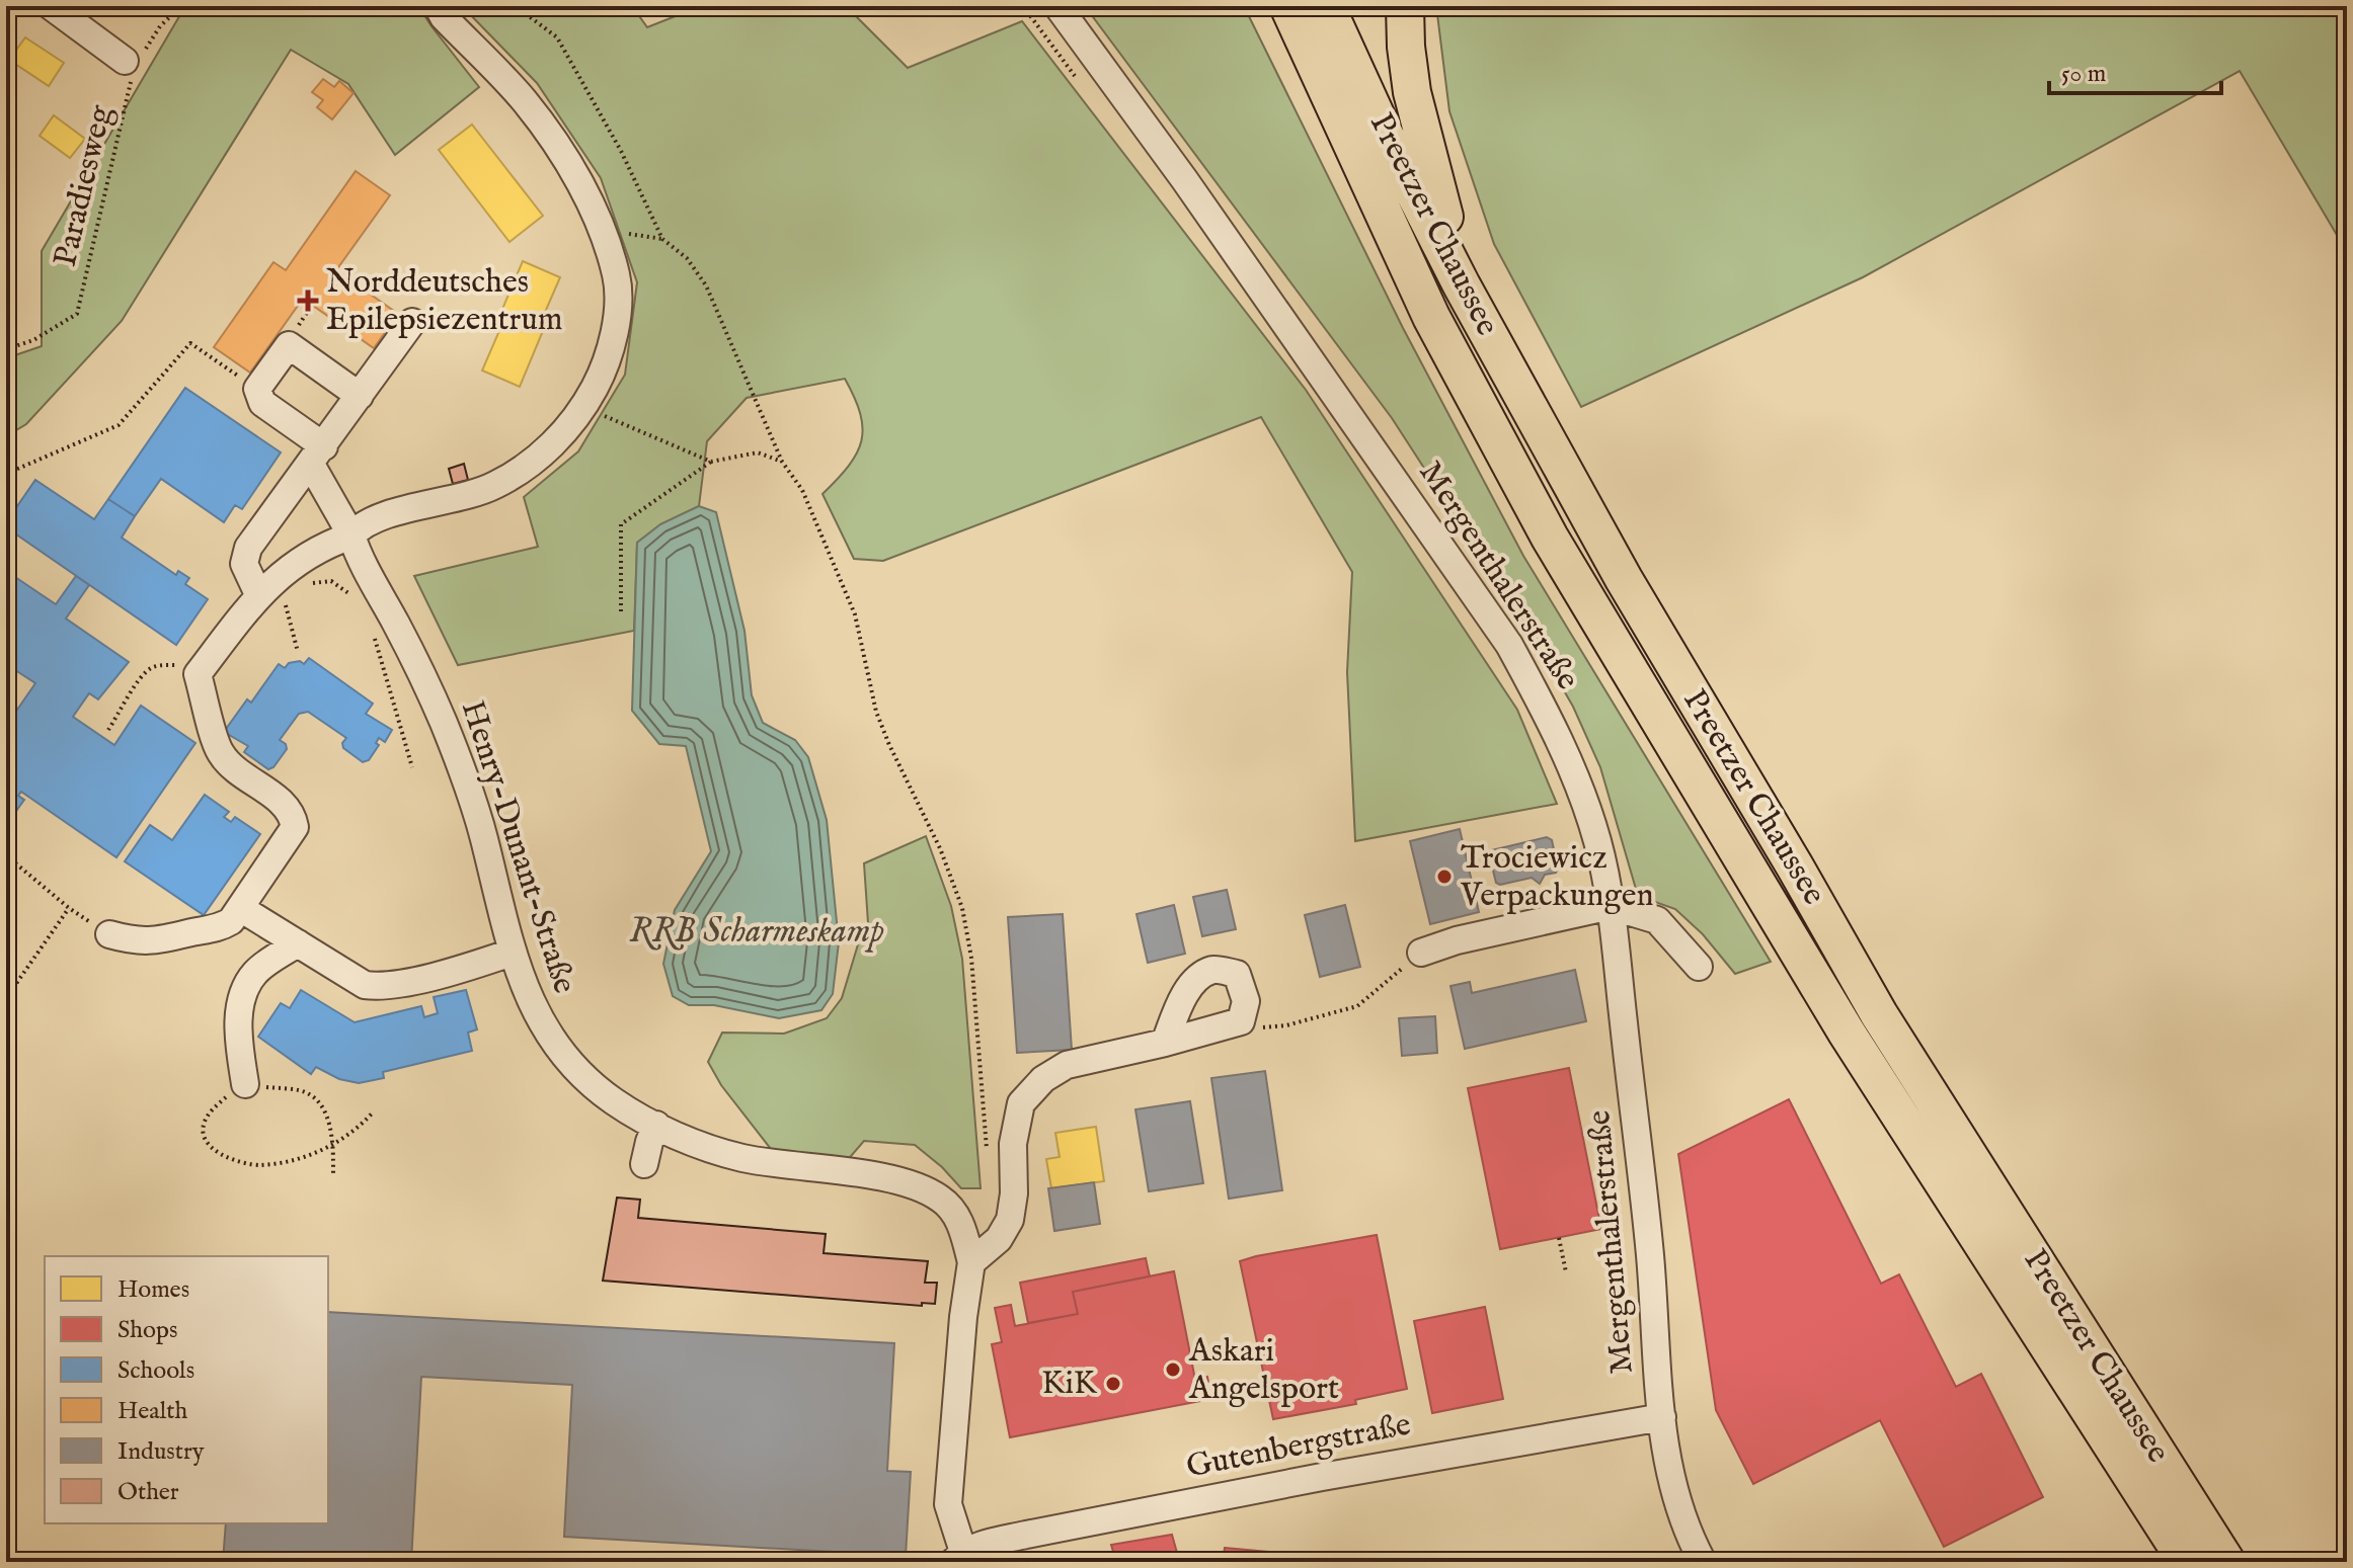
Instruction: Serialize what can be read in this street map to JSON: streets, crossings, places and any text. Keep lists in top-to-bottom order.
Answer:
{
  "streets": {
    "highway": ["Preetzer Chaussee"],
    "street": ["Mergenthalerstraße", "Henry-Dunant-Straße", "Gutenbergstraße"],
    "path": ["Paradiesweg"]
  },
  "crossings": [
    ["Mergenthalerstraße", "Gutenbergstraße"]
  ],
  "water": ["RRB Scharmeskamp"],
  "places": {
    "health": ["Norddeutsches Epilepsiezentrum"],
    "other": ["Trociewicz Verpackungen", "Askari Angelsport", "KiK"]
  },
  "legend": [
    "Homes",
    "Shops",
    "Schools",
    "Health",
    "Industry",
    "Other"
  ],
  "scale_bar": "50 m"
}
